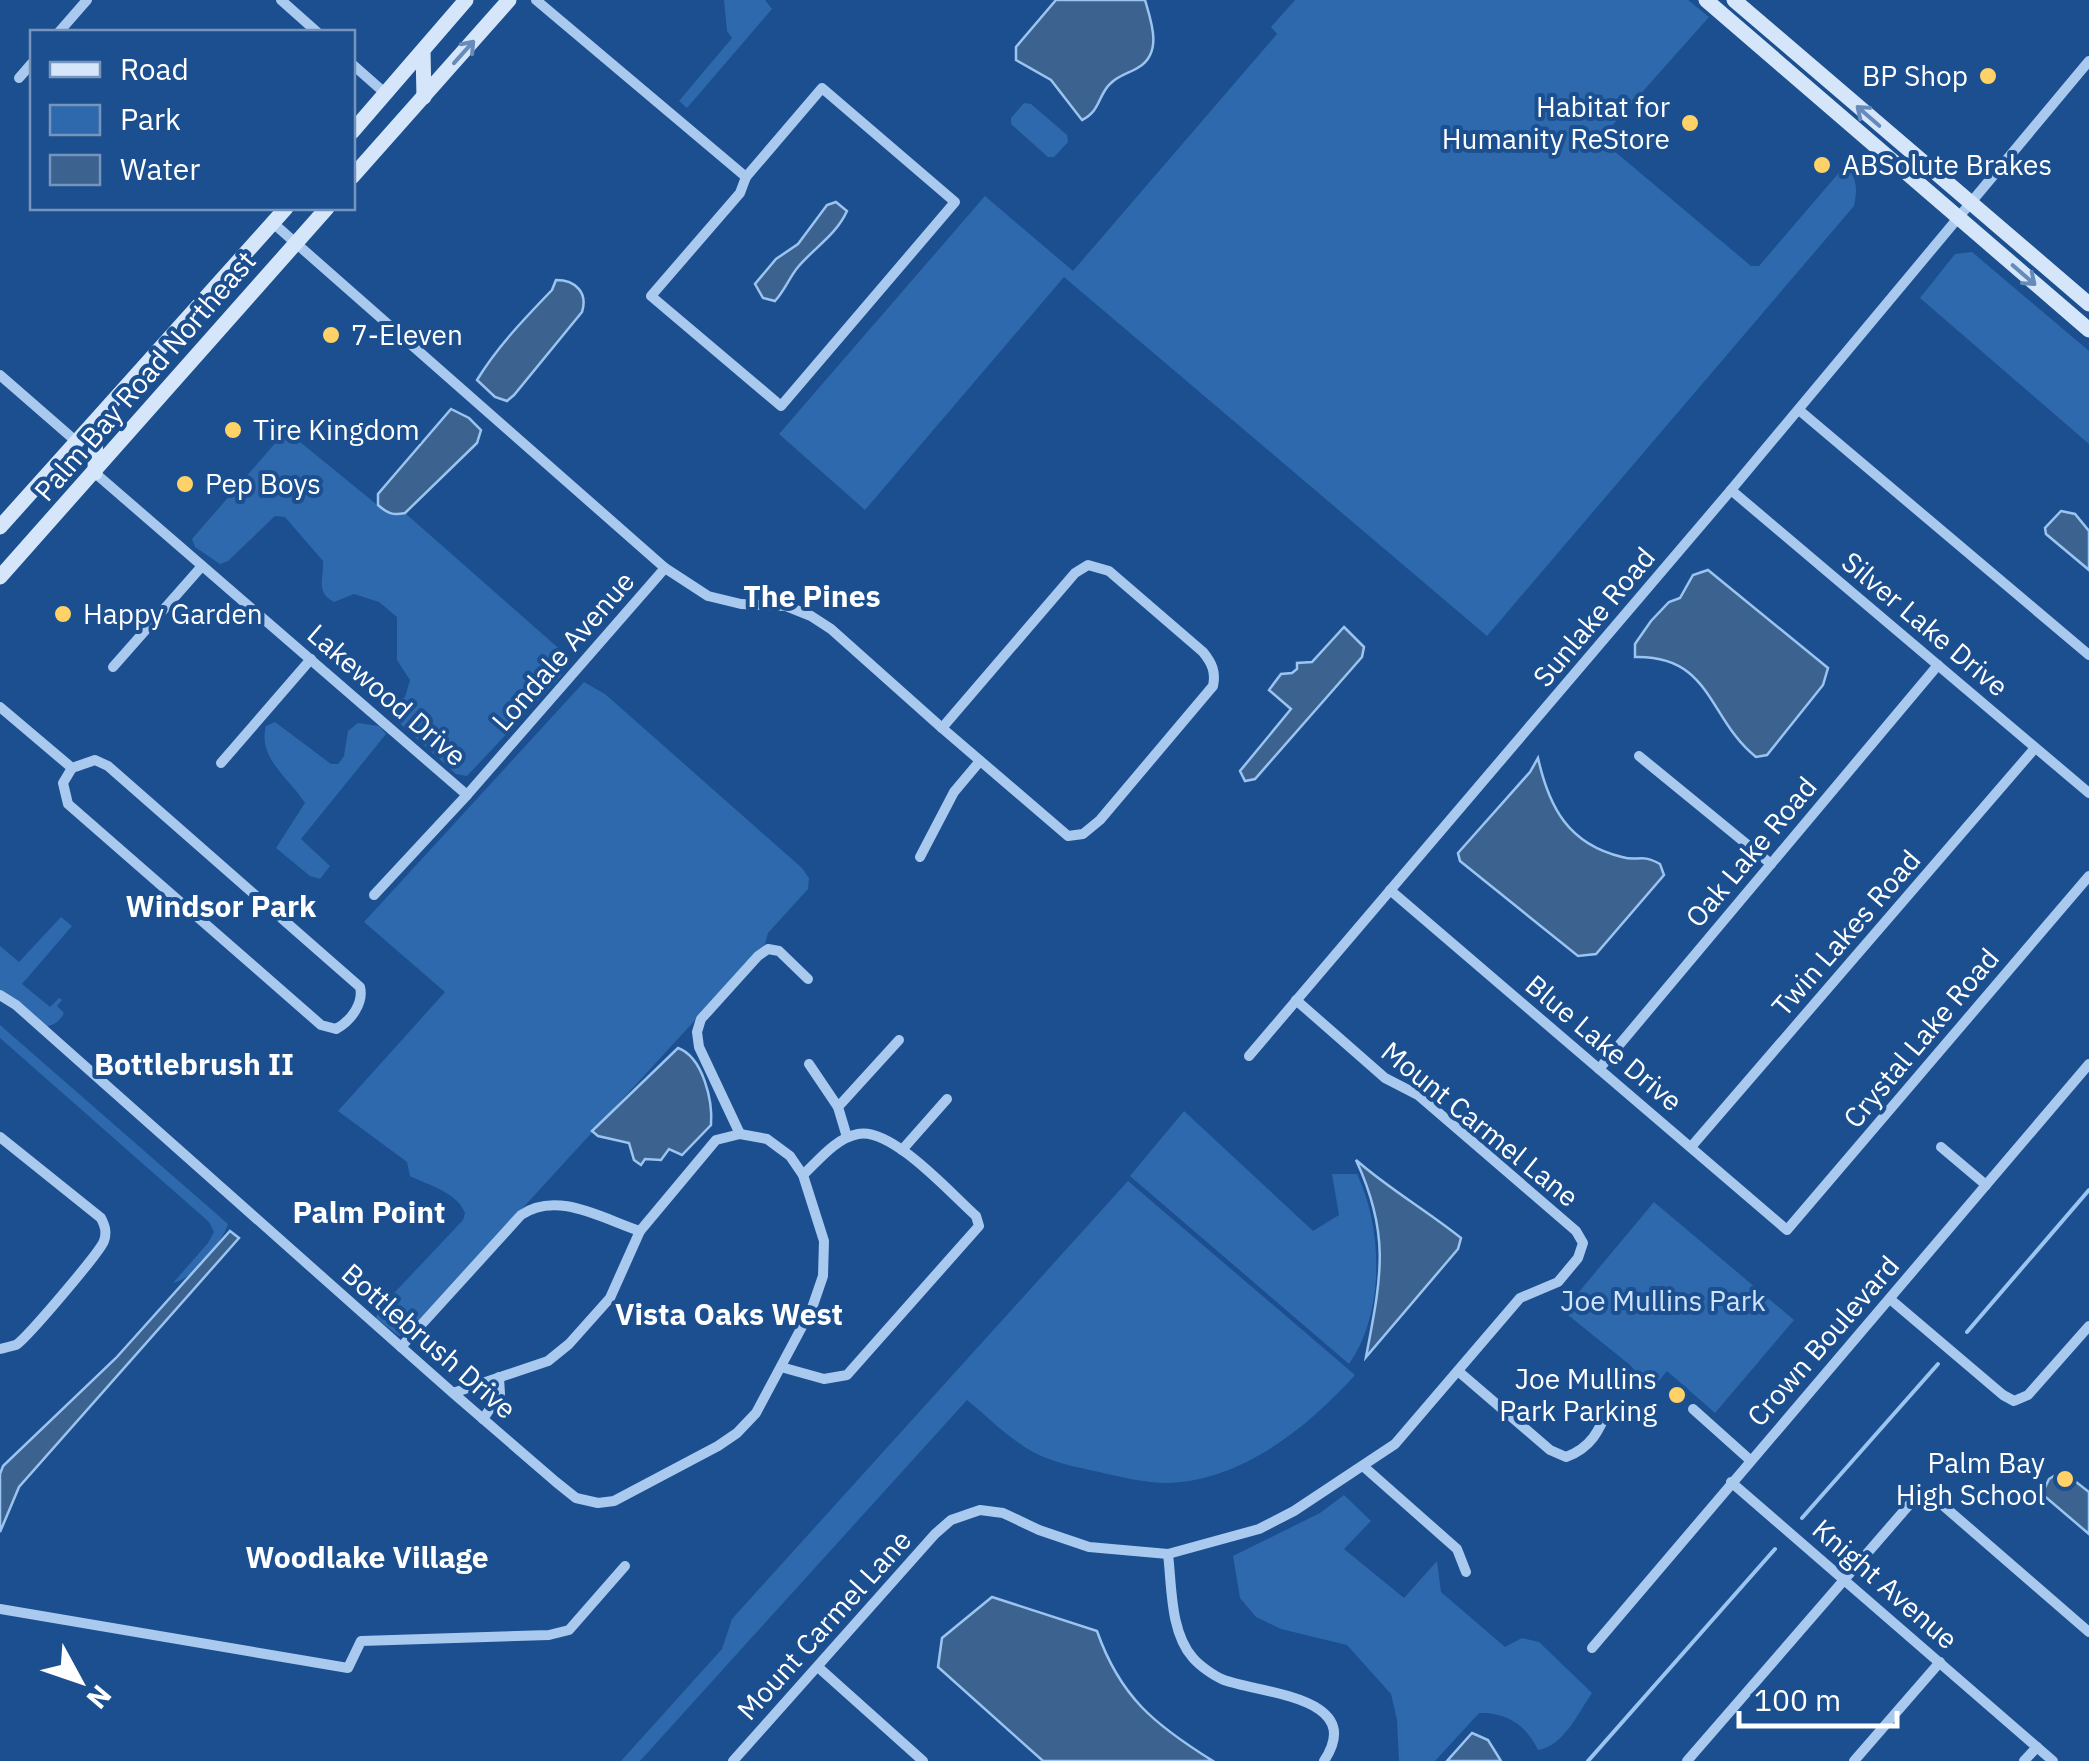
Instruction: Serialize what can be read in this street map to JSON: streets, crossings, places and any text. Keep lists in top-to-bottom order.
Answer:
{
  "streets": {
    "main road": ["Palm Bay Road Northeast"],
    "street": [
      "Sunlake Road",
      "Silver Lake Drive",
      "Londale Avenue",
      "Lakewood Drive",
      "Oak Lake Road",
      "Twin Lakes Road",
      "Crystal Lake Road",
      "Blue Lake Drive",
      "Mount Carmel Lane",
      "Bottlebrush Drive",
      "Crown Boulevard",
      "Knight Avenue"
    ]
  },
  "crossings": [
    ["Palm Bay Road Northeast", "Lakewood Drive"],
    ["Sunlake Road", "Silver Lake Drive"],
    ["Sunlake Road", "Blue Lake Drive"],
    ["Sunlake Road", "Mount Carmel Lane"],
    ["Silver Lake Drive", "Oak Lake Road"],
    ["Silver Lake Drive", "Twin Lakes Road"],
    ["Londale Avenue", "Lakewood Drive"],
    ["Oak Lake Road", "Blue Lake Drive"],
    ["Twin Lakes Road", "Blue Lake Drive"],
    ["Crystal Lake Road", "Blue Lake Drive"],
    ["Crown Boulevard", "Knight Avenue"]
  ],
  "districts": [
    "The Pines",
    "Windsor Park",
    "Bottlebrush II",
    "Palm Point",
    "Vista Oaks West",
    "Woodlake Village"
  ],
  "parks": ["Joe Mullins Park"],
  "places": [
    "BP Shop",
    "Habitat for Humanity ReStore",
    "ABSolute Brakes",
    "7-Eleven",
    "Tire Kingdom",
    "Pep Boys",
    "Happy Garden",
    "Joe Mullins Park Parking",
    "Palm Bay High School"
  ],
  "legend": ["Road", "Park", "Water"],
  "scale_bar": "100 m",
  "north": "bottom right"
}
